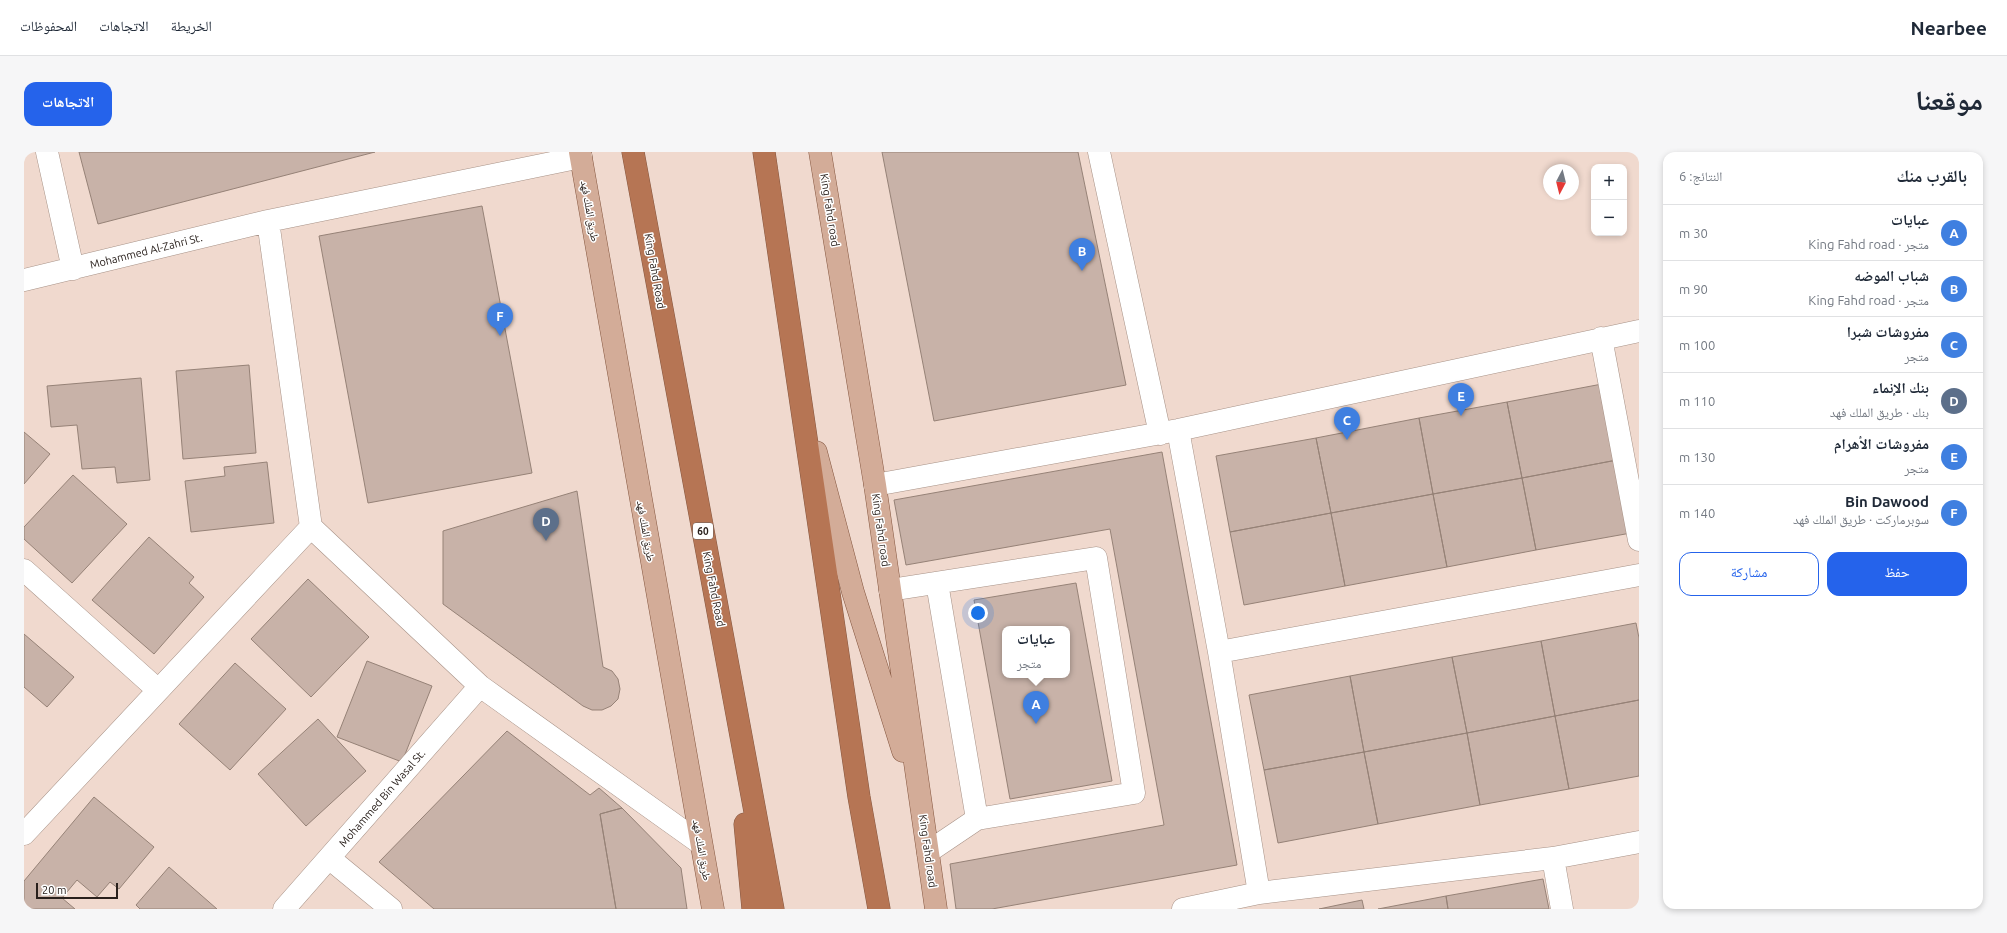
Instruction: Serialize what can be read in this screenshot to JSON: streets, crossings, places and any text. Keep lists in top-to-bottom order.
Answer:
{
  "streets": {
    "highway": ["King Fahd Road", "60"],
    "main road": ["King Fahd road", "طريق الملك فهد"],
    "street": ["Mohammed Al-Zahri St.", "Mohammed Bin Wasal St."]
  },
  "crossings": [
    ["طريق الملك فهد", "Mohammed Al-Zahri St."]
  ],
  "scale_bar": "20 m",
  "north": "bottom",
  "page": {
    "header": "Nearbee",
    "nav": ["الخريطة", "الاتجاهات", "المحفوظات"],
    "title": "موقعنا",
    "buttons": [
      "الاتجاهات",
      ["حفظ", "مشاركة"]
    ],
    "heading": ["بالقرب منك", "النتائج: 6"],
    "map_buttons": ["+", "−"],
    "list": [
      {
        "mark": "A",
        "name": "عبايات",
        "note": "متجر · King Fahd road",
        "value": "30 m"
      },
      {
        "mark": "B",
        "name": "شباب الموضه",
        "note": "متجر · King Fahd road",
        "value": "90 m"
      },
      {
        "mark": "C",
        "name": "مفروشات شبرا",
        "note": "متجر",
        "value": "100 m"
      },
      {
        "mark": "D",
        "name": "بنك الإنماء",
        "note": "بنك · طريق الملك فهد",
        "value": "110 m"
      },
      {
        "mark": "E",
        "name": "مفروشات الأهرام",
        "note": "متجر",
        "value": "130 m"
      },
      {
        "mark": "F",
        "name": "Bin Dawood",
        "note": "سوبرماركت · طريق الملك فهد",
        "value": "140 m"
      }
    ],
    "pins": [
      "B",
      "F",
      "E",
      "C",
      "D",
      "A"
    ],
    "popup": ["عبايات", "متجر"],
    "scale": "20 m"
  }
}
